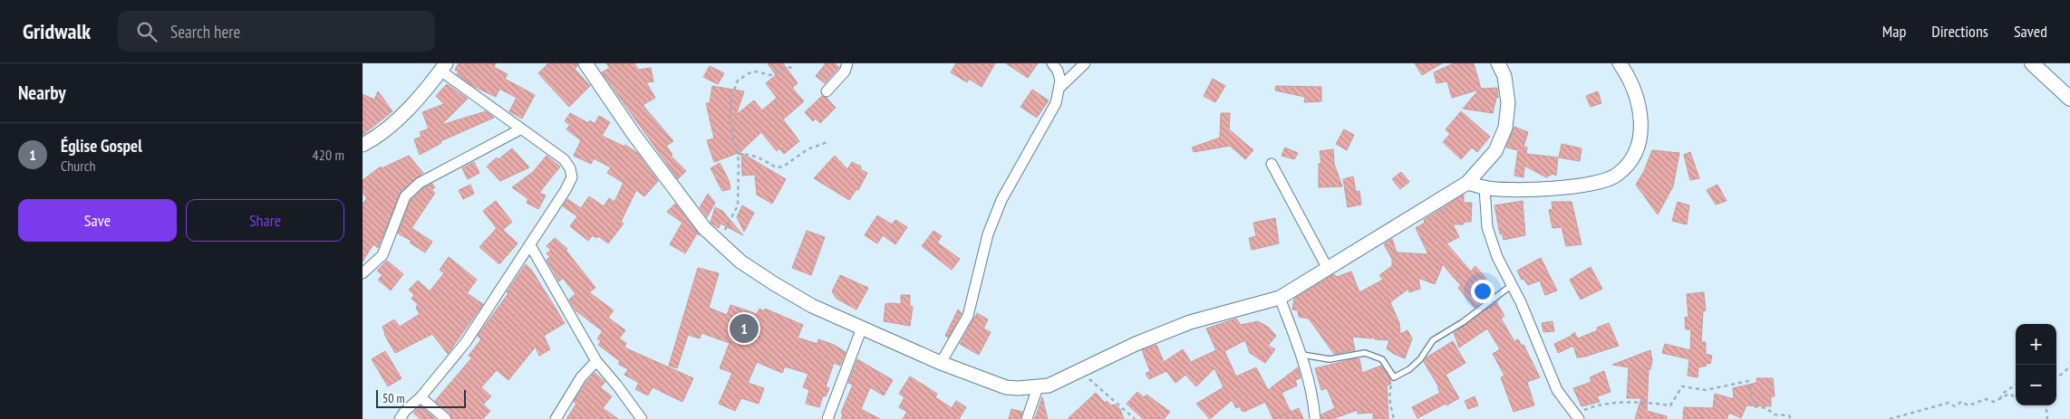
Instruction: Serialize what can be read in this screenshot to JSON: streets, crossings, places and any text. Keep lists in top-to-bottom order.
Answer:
{
  "scale_bar": "50 m",
  "page": {
    "header": "Gridwalk",
    "search": "Search here",
    "nav": ["Map", "Directions", "Saved"],
    "heading": "Nearby",
    "list": [
      {
        "mark": "1",
        "name": "Église Gospel",
        "note": "Church",
        "value": "420 m"
      }
    ],
    "buttons": ["Save", "Share"],
    "pins": "1",
    "map_buttons": ["+", "−"],
    "scale": "50 m"
  }
}
